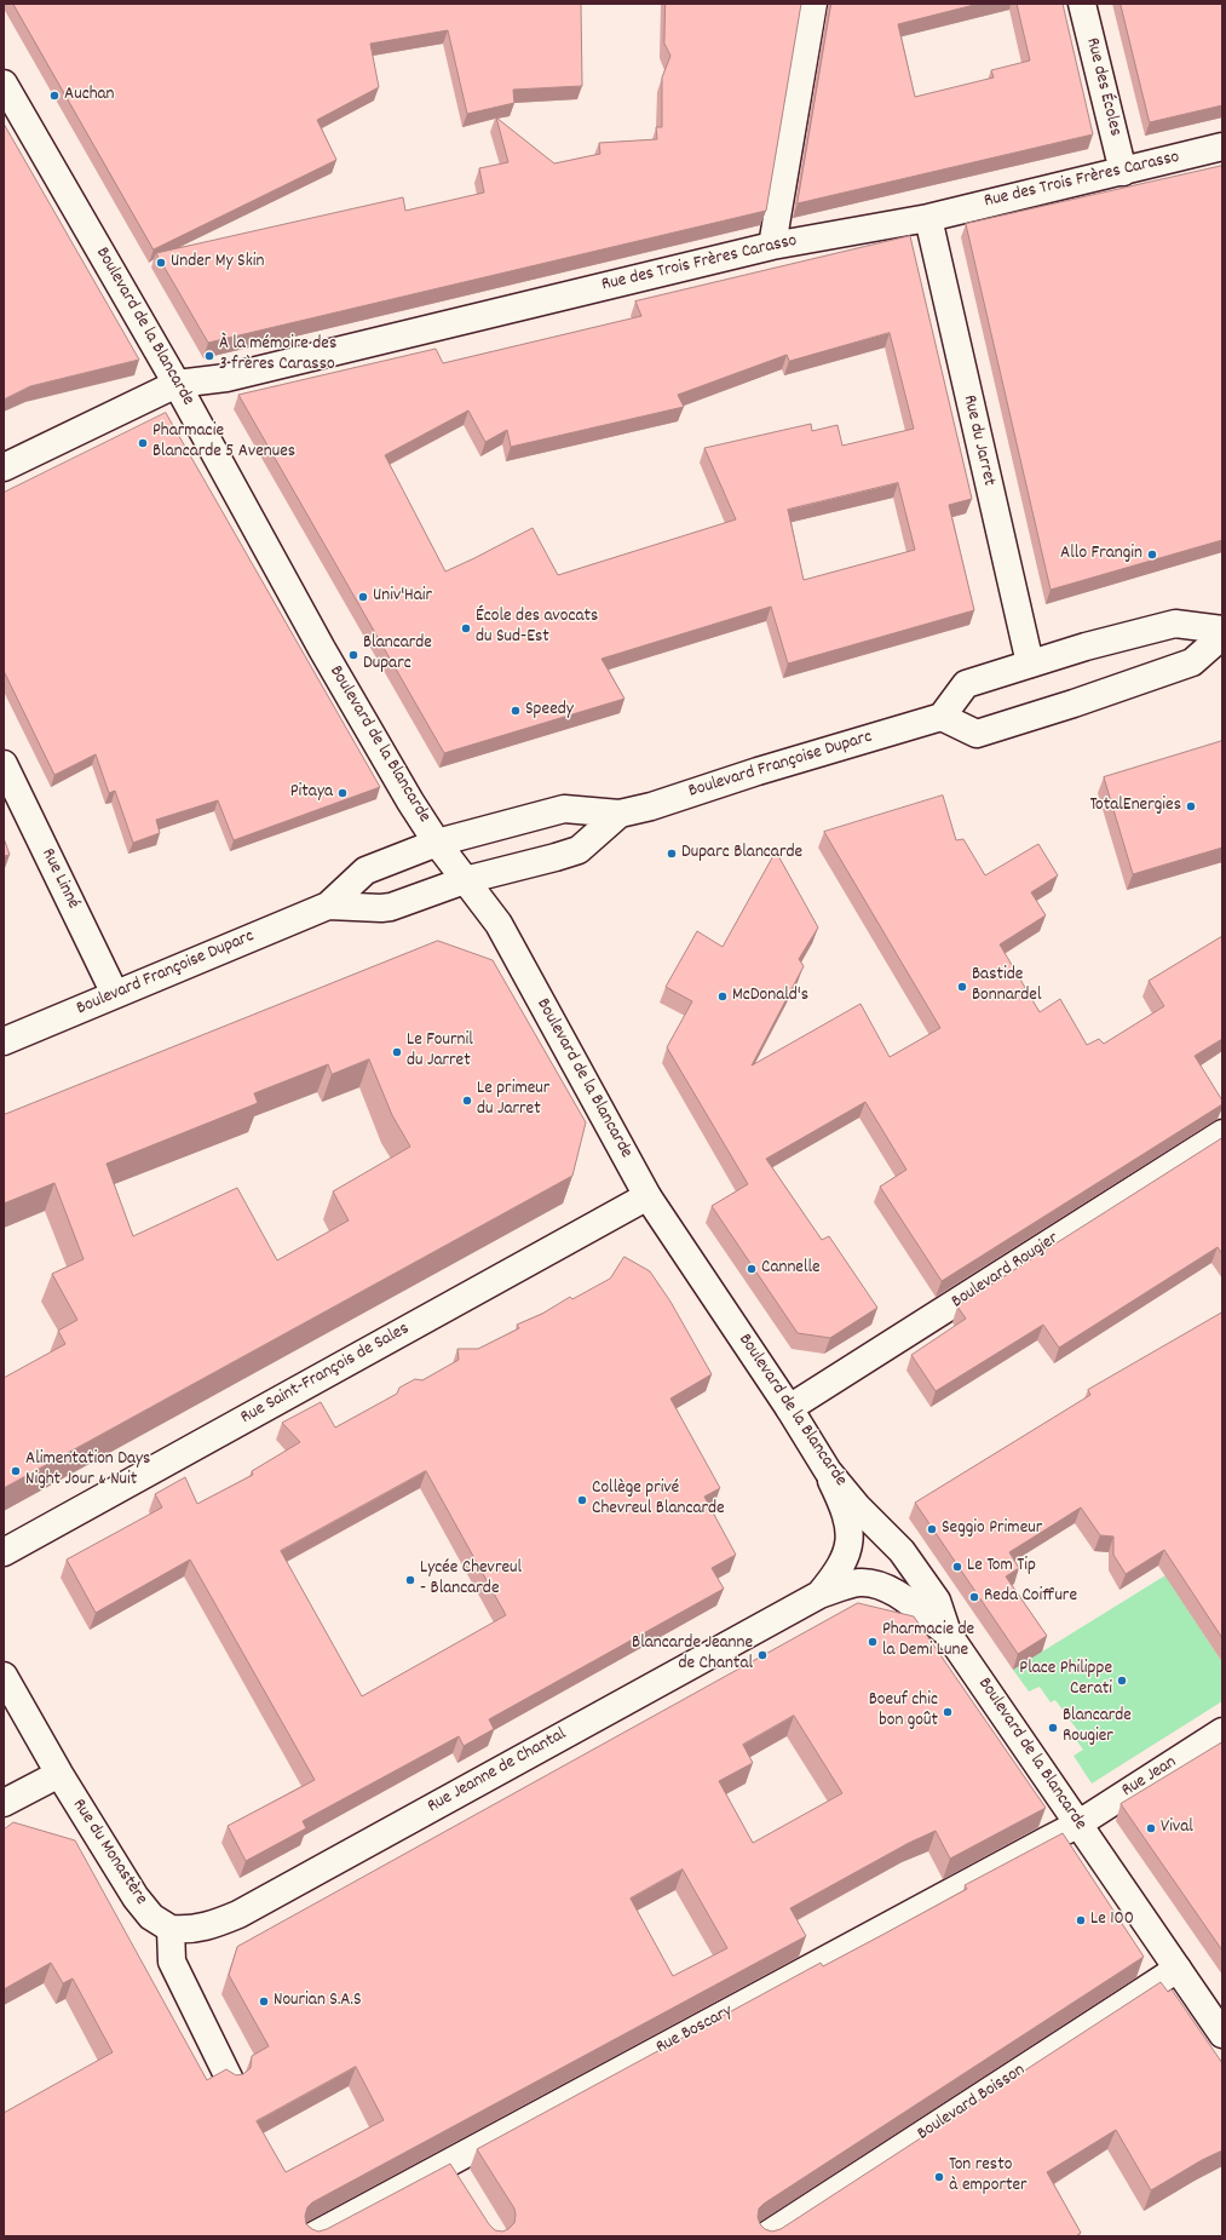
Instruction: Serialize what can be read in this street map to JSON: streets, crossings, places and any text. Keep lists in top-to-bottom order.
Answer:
{
  "streets": {
    "street": [
      "Rue des Écoles",
      "Rue des Trois Frères Carasso",
      "Boulevard de la Blancarde",
      "Rue du Jarret",
      "Boulevard Françoise Duparc",
      "Rue Linné",
      "Boulevard Rougier",
      "Rue Saint-François de Sales",
      "Rue Jeanne de Chantal",
      "Rue Jean",
      "Rue du Monastère",
      "Rue Boscary",
      "Boulevard Boisson"
    ]
  },
  "crossings": [
    ["Rue des Écoles", "Rue des Trois Frères Carasso"],
    ["Rue des Trois Frères Carasso", "Boulevard de la Blancarde"],
    ["Rue des Trois Frères Carasso", "Rue du Jarret"],
    ["Boulevard de la Blancarde", "Boulevard Françoise Duparc"],
    ["Boulevard de la Blancarde", "Boulevard Rougier"],
    ["Boulevard de la Blancarde", "Rue Saint-François de Sales"],
    ["Boulevard de la Blancarde", "Rue Jeanne de Chantal"],
    ["Boulevard de la Blancarde", "Rue Jean"],
    ["Boulevard de la Blancarde", "Rue Boscary"],
    ["Boulevard de la Blancarde", "Boulevard Boisson"],
    ["Boulevard Françoise Duparc", "Rue Linné"],
    ["Rue Jeanne de Chantal", "Rue du Monastère"],
    ["Rue Jean", "Rue Boscary"]
  ],
  "places": [
    "Auchan",
    "Under My Skin",
    "À la mémoire des 3 frères Carasso",
    "Pharmacie Blancarde 5 Avenues",
    "Allo Frangin",
    "Univ'Hair",
    "École des avocats du Sud-Est",
    "Blancarde Duparc",
    "Speedy",
    "Pitaya",
    "TotalEnergies",
    "Duparc Blancarde",
    "Bastide Bonnardel",
    "McDonald's",
    "Le Fournil du Jarret",
    "Le primeur du Jarret",
    "Cannelle",
    "Alimentation Days Night Jour & Nuit",
    "Collège privé Chevreul Blancarde",
    "Seggio Primeur",
    "Le Tom Tip",
    "Lycée Chevreul - Blancarde",
    "Reda Coiffure",
    "Pharmacie de la Demi Lune",
    "Blancarde Jeanne de Chantal",
    "Place Philippe Cerati",
    "Boeuf chic bon goût",
    "Blancarde Rougier",
    "Vival",
    "Le 100",
    "Nourian S.A.S",
    "Ton resto à emporter"
  ]
}
